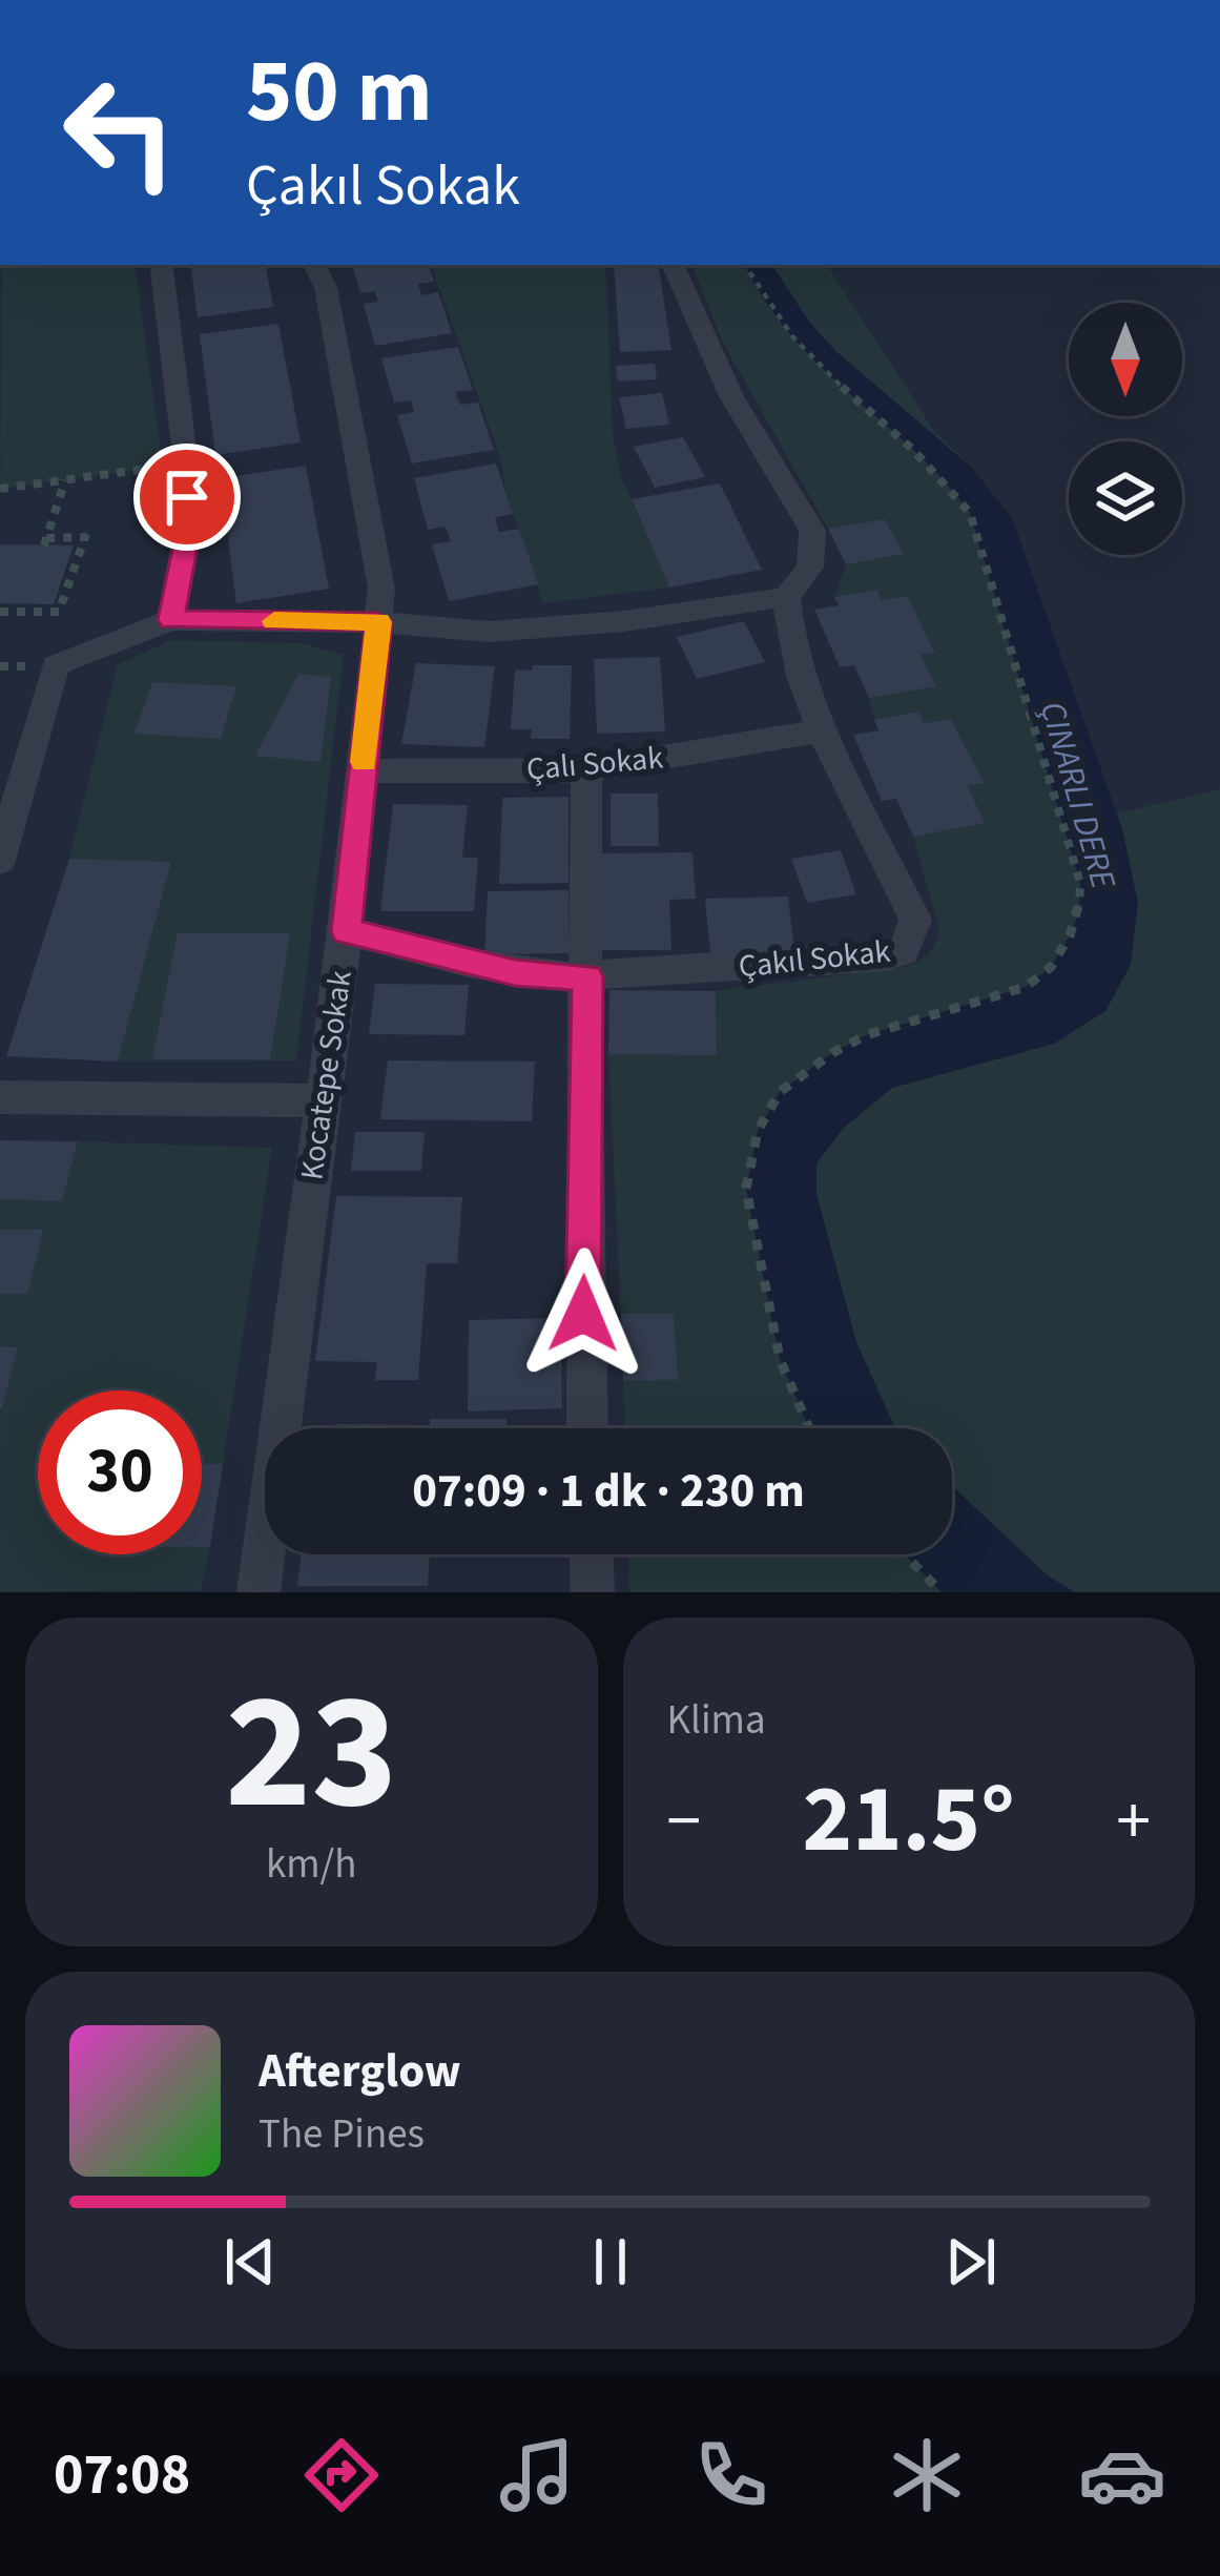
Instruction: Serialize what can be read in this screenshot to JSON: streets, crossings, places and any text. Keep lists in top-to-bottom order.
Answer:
{
  "streets": {
    "street": ["Çalı Sokak", "Çakıl Sokak", "Kocatepe Sokak"]
  },
  "crossings": [
    ["Çalı Sokak", "Çakıl Sokak"],
    ["Çalı Sokak", "Kocatepe Sokak"],
    ["Çakıl Sokak", "Kocatepe Sokak"]
  ],
  "water": ["ÇINARLI DERE"],
  "north": "bottom",
  "page": {
    "turn": ["50 m", "Çakıl Sokak"],
    "limit": "30",
    "trip": "07:09 · 1 dk · 230 m",
    "tile": [
      ["23", "km/h"],
      "Klima"
    ],
    "heat": ["−", "21.5°", "+"],
    "song": ["Afterglow", "The Pines"],
    "tabs": "07:08"
  }
}
